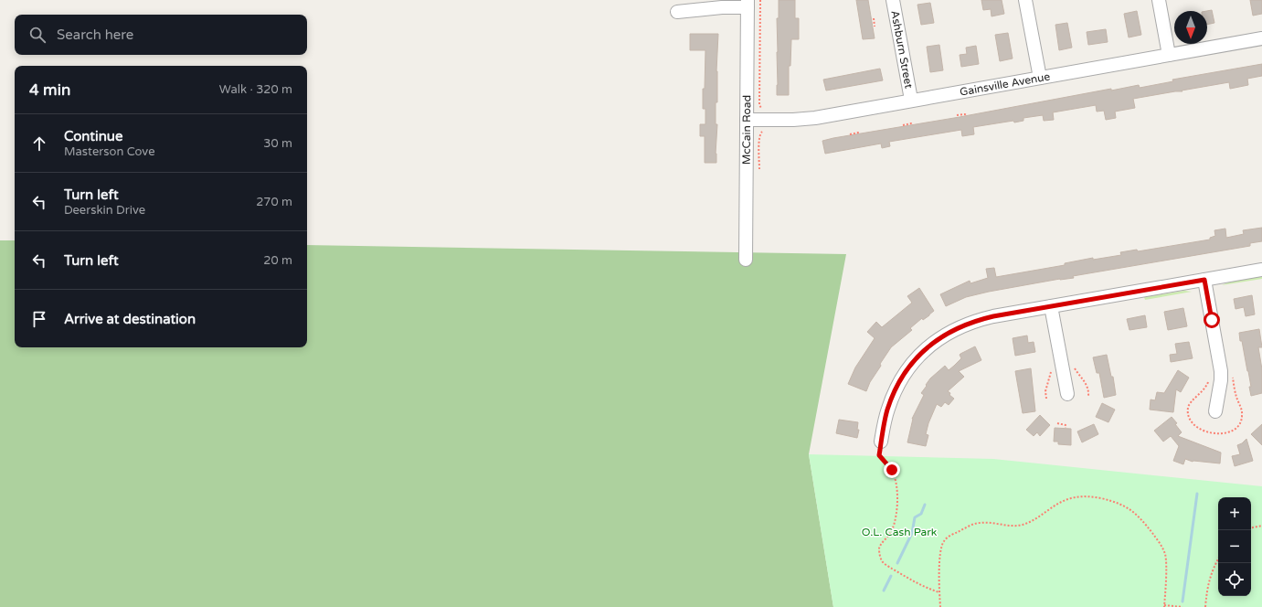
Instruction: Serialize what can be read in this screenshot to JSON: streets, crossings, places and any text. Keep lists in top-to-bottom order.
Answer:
{
  "streets": {
    "street": ["Ashburn Street", "Gainsville Avenue", "McCain Road"]
  },
  "crossings": [
    ["Ashburn Street", "Gainsville Avenue"],
    ["Gainsville Avenue", "McCain Road"]
  ],
  "parks": ["O.L. Cash Park"],
  "north": "bottom",
  "page": {
    "search": "Search here",
    "heading": ["4 min", "Walk · 320 m"],
    "list": [
      ["Continue", "Masterson Cove", "30 m"],
      ["Turn left", "Deerskin Drive", "270 m"],
      ["Turn left", "20 m"],
      "Arrive at destination"
    ],
    "map_buttons": ["+", "−"]
  }
}
